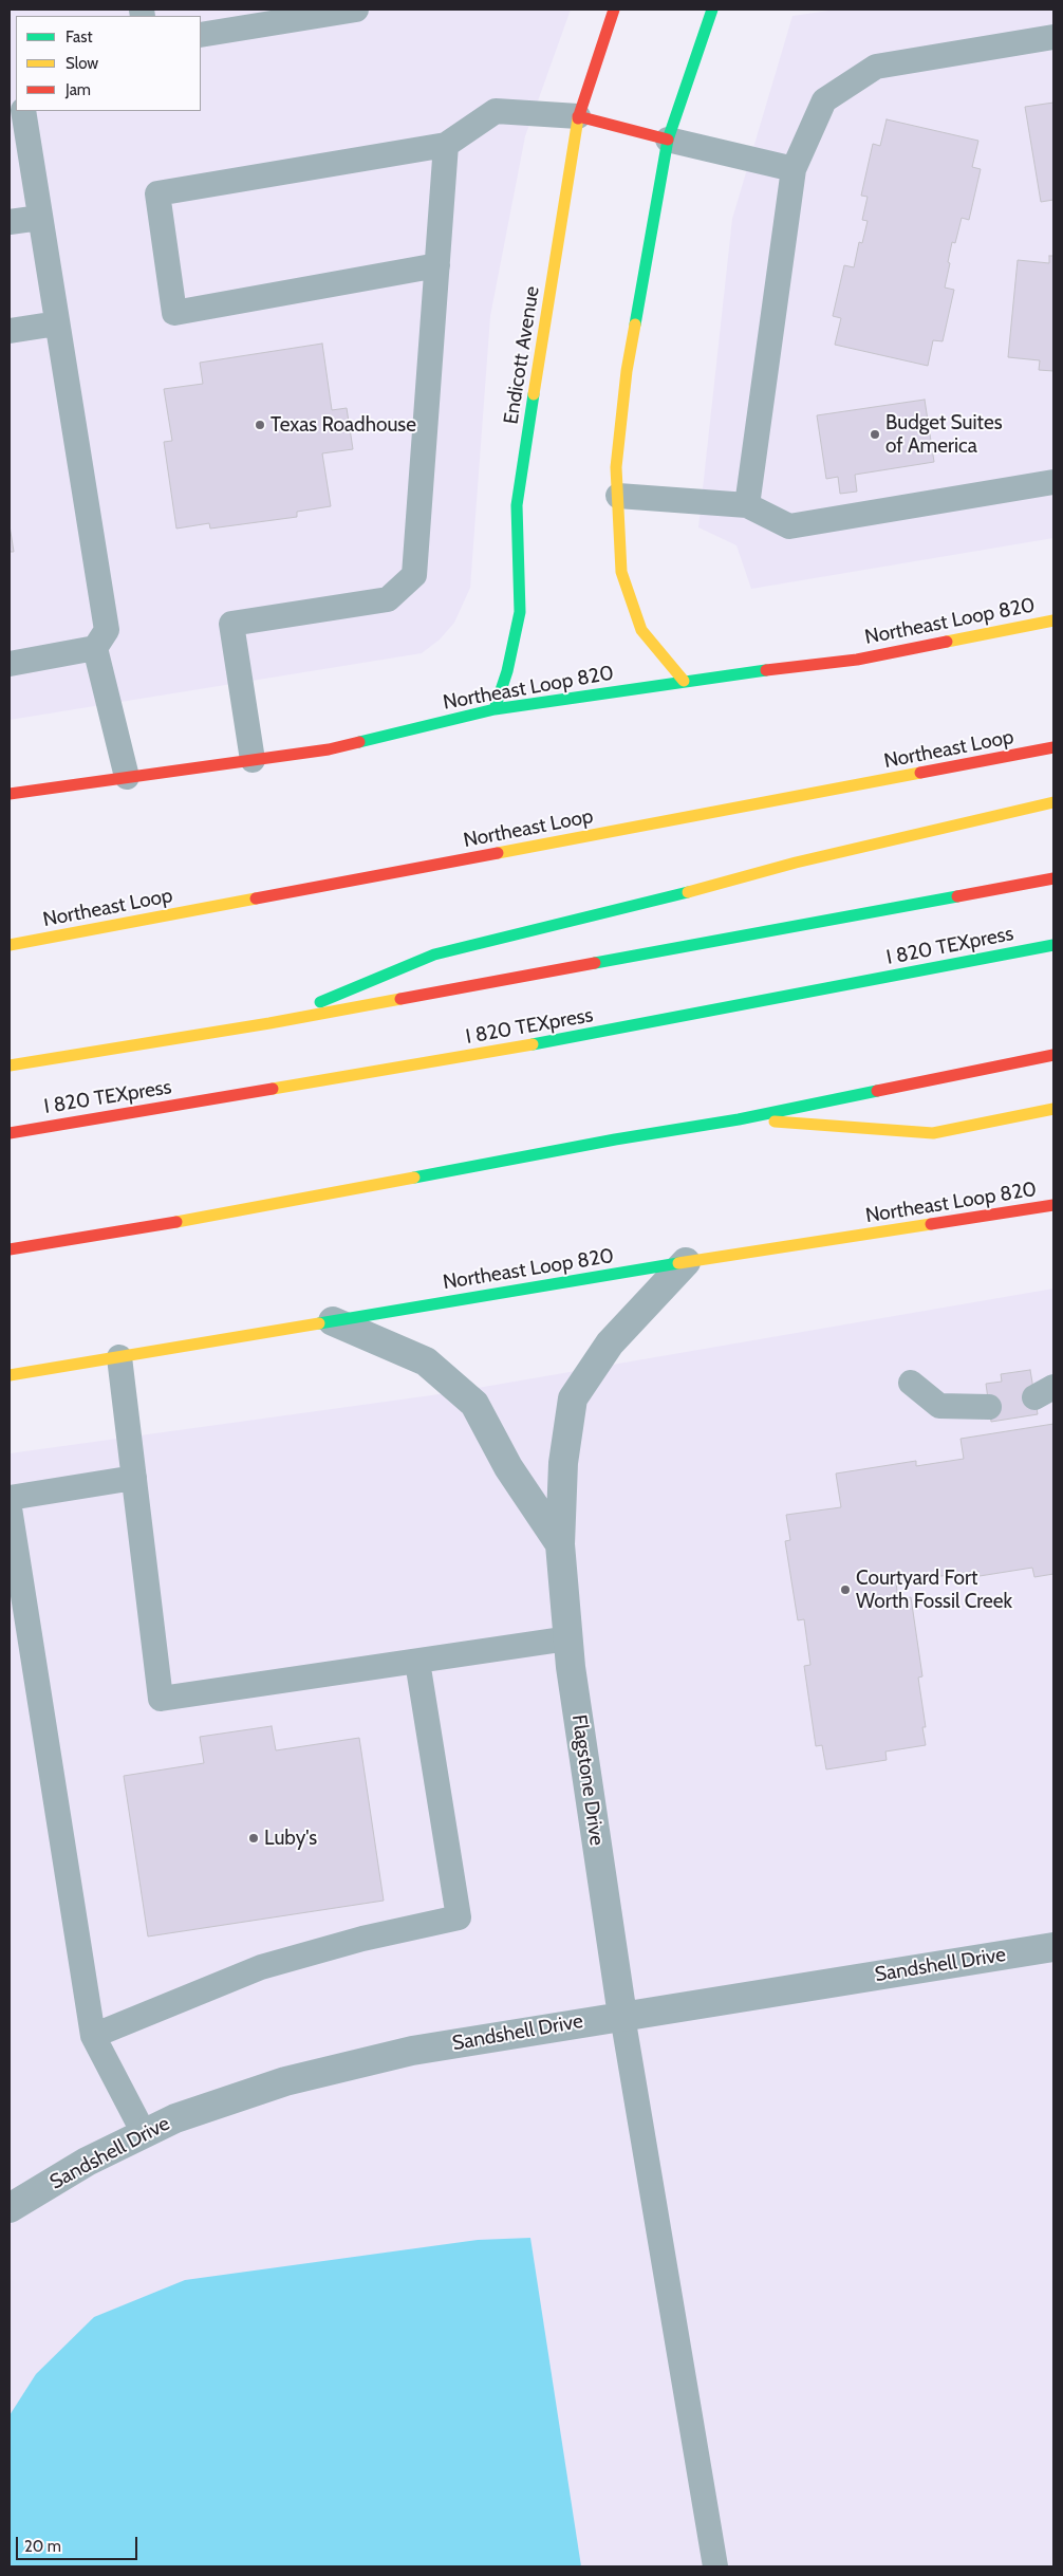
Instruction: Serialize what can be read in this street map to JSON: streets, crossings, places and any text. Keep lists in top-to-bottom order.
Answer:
{
  "streets": {
    "main road": [
      "Endicott Avenue",
      "Northeast Loop 820",
      "Northeast Loop",
      "I 820 TEXpress"
    ],
    "street": ["Flagstone Drive", "Sandshell Drive"]
  },
  "crossings": [
    ["Endicott Avenue", "Northeast Loop 820"],
    ["Northeast Loop 820", "Flagstone Drive"],
    ["Flagstone Drive", "Sandshell Drive"]
  ],
  "places": [
    "Texas Roadhouse",
    "Budget Suites of America",
    "Courtyard Fort Worth Fossil Creek",
    "Luby's"
  ],
  "legend": ["Fast", "Slow", "Jam"],
  "scale_bar": "20 m"
}
